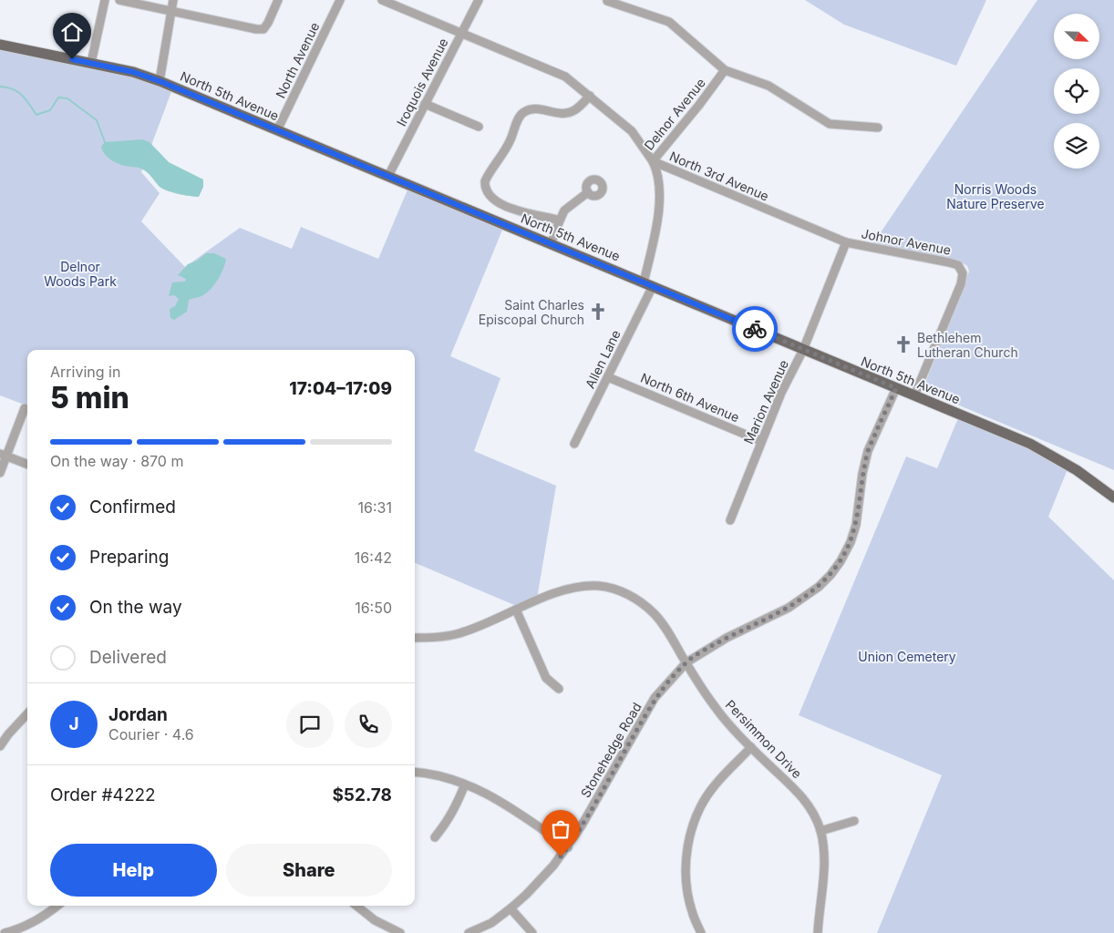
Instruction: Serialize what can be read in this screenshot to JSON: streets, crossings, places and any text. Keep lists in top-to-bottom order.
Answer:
{
  "streets": {
    "main road": ["North 5th Avenue"],
    "street": [
      "North Avenue",
      "Iroquois Avenue",
      "Delnor Avenue",
      "North 3rd Avenue",
      "Johnor Avenue",
      "Allen Lane",
      "North 6th Avenue",
      "Marion Avenue",
      "Persimmon Drive",
      "Stonehedge Road"
    ]
  },
  "crossings": [
    ["North Avenue", "North 5th Avenue"],
    ["Iroquois Avenue", "North 5th Avenue"],
    ["Iroquois Avenue", "North 3rd Avenue"],
    ["North 5th Avenue", "Delnor Avenue"],
    ["North 5th Avenue", "Johnor Avenue"],
    ["North 5th Avenue", "Allen Lane"],
    ["North 5th Avenue", "Marion Avenue"],
    ["North 5th Avenue", "Stonehedge Road"],
    ["Delnor Avenue", "North 3rd Avenue"],
    ["Delnor Avenue", "Allen Lane"],
    ["North 3rd Avenue", "Johnor Avenue"],
    ["North 3rd Avenue", "Marion Avenue"],
    ["Johnor Avenue", "Marion Avenue"],
    ["Allen Lane", "North 6th Avenue"],
    ["North 6th Avenue", "Marion Avenue"],
    ["Persimmon Drive", "Stonehedge Road"]
  ],
  "parks": ["Norris Woods Nature Preserve", "Delnor Woods Park", "Union Cemetery"],
  "places": {
    "church": ["Saint Charles Episcopal Church", "Bethlehem Lutheran Church"]
  },
  "north": "bottom right",
  "page": {
    "heading": ["5 min", "Arriving in", "17:04–17:09"],
    "panel": [
      "Jordan",
      "Courier · 4.6",
      "Order #4222",
      "$52.78"
    ],
    "bar": "On the way · 870 m",
    "list": [
      ["Confirmed", "16:31"],
      ["Preparing", "16:42"],
      ["On the way", "16:50"],
      "Delivered"
    ],
    "round": "J",
    "buttons": ["Help", "Share"]
  }
}
